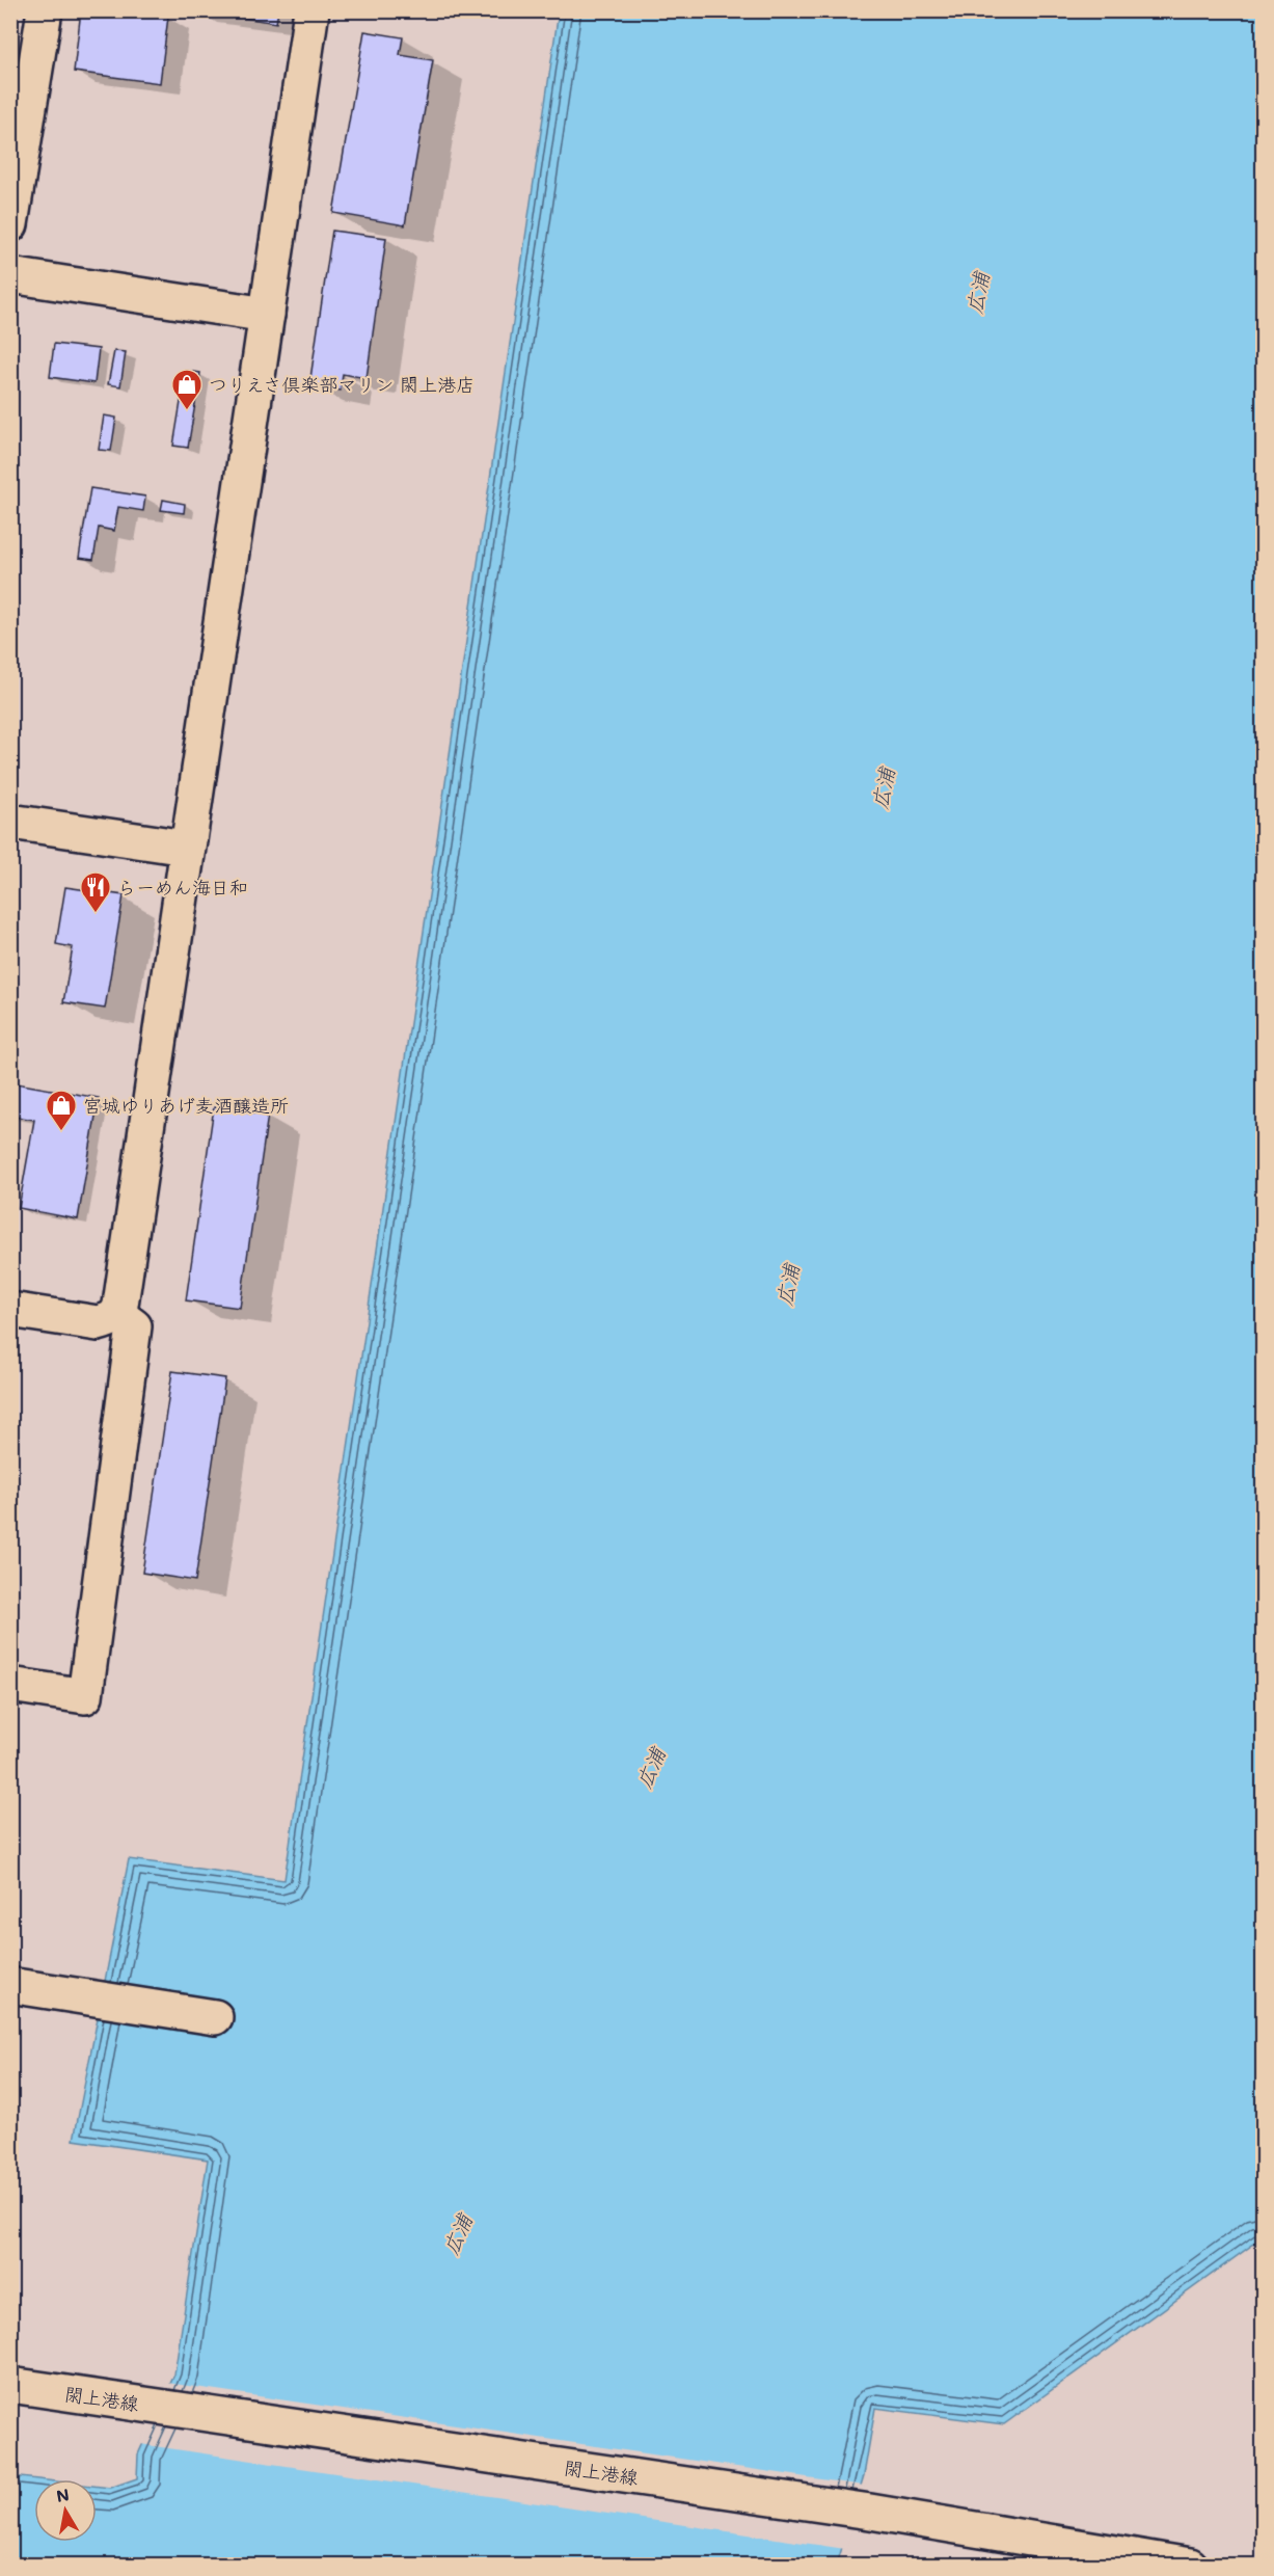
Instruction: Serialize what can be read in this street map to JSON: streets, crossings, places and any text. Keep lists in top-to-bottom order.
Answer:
{
  "streets": {
    "street": ["閖上港線"]
  },
  "water": ["広浦"],
  "places": {
    "shop": ["つりえさ倶楽部マリン 閖上港店", "宮城ゆりあげ麦酒醸造所"],
    "restaurant": ["らーめん海日和"]
  },
  "north": "top"
}
